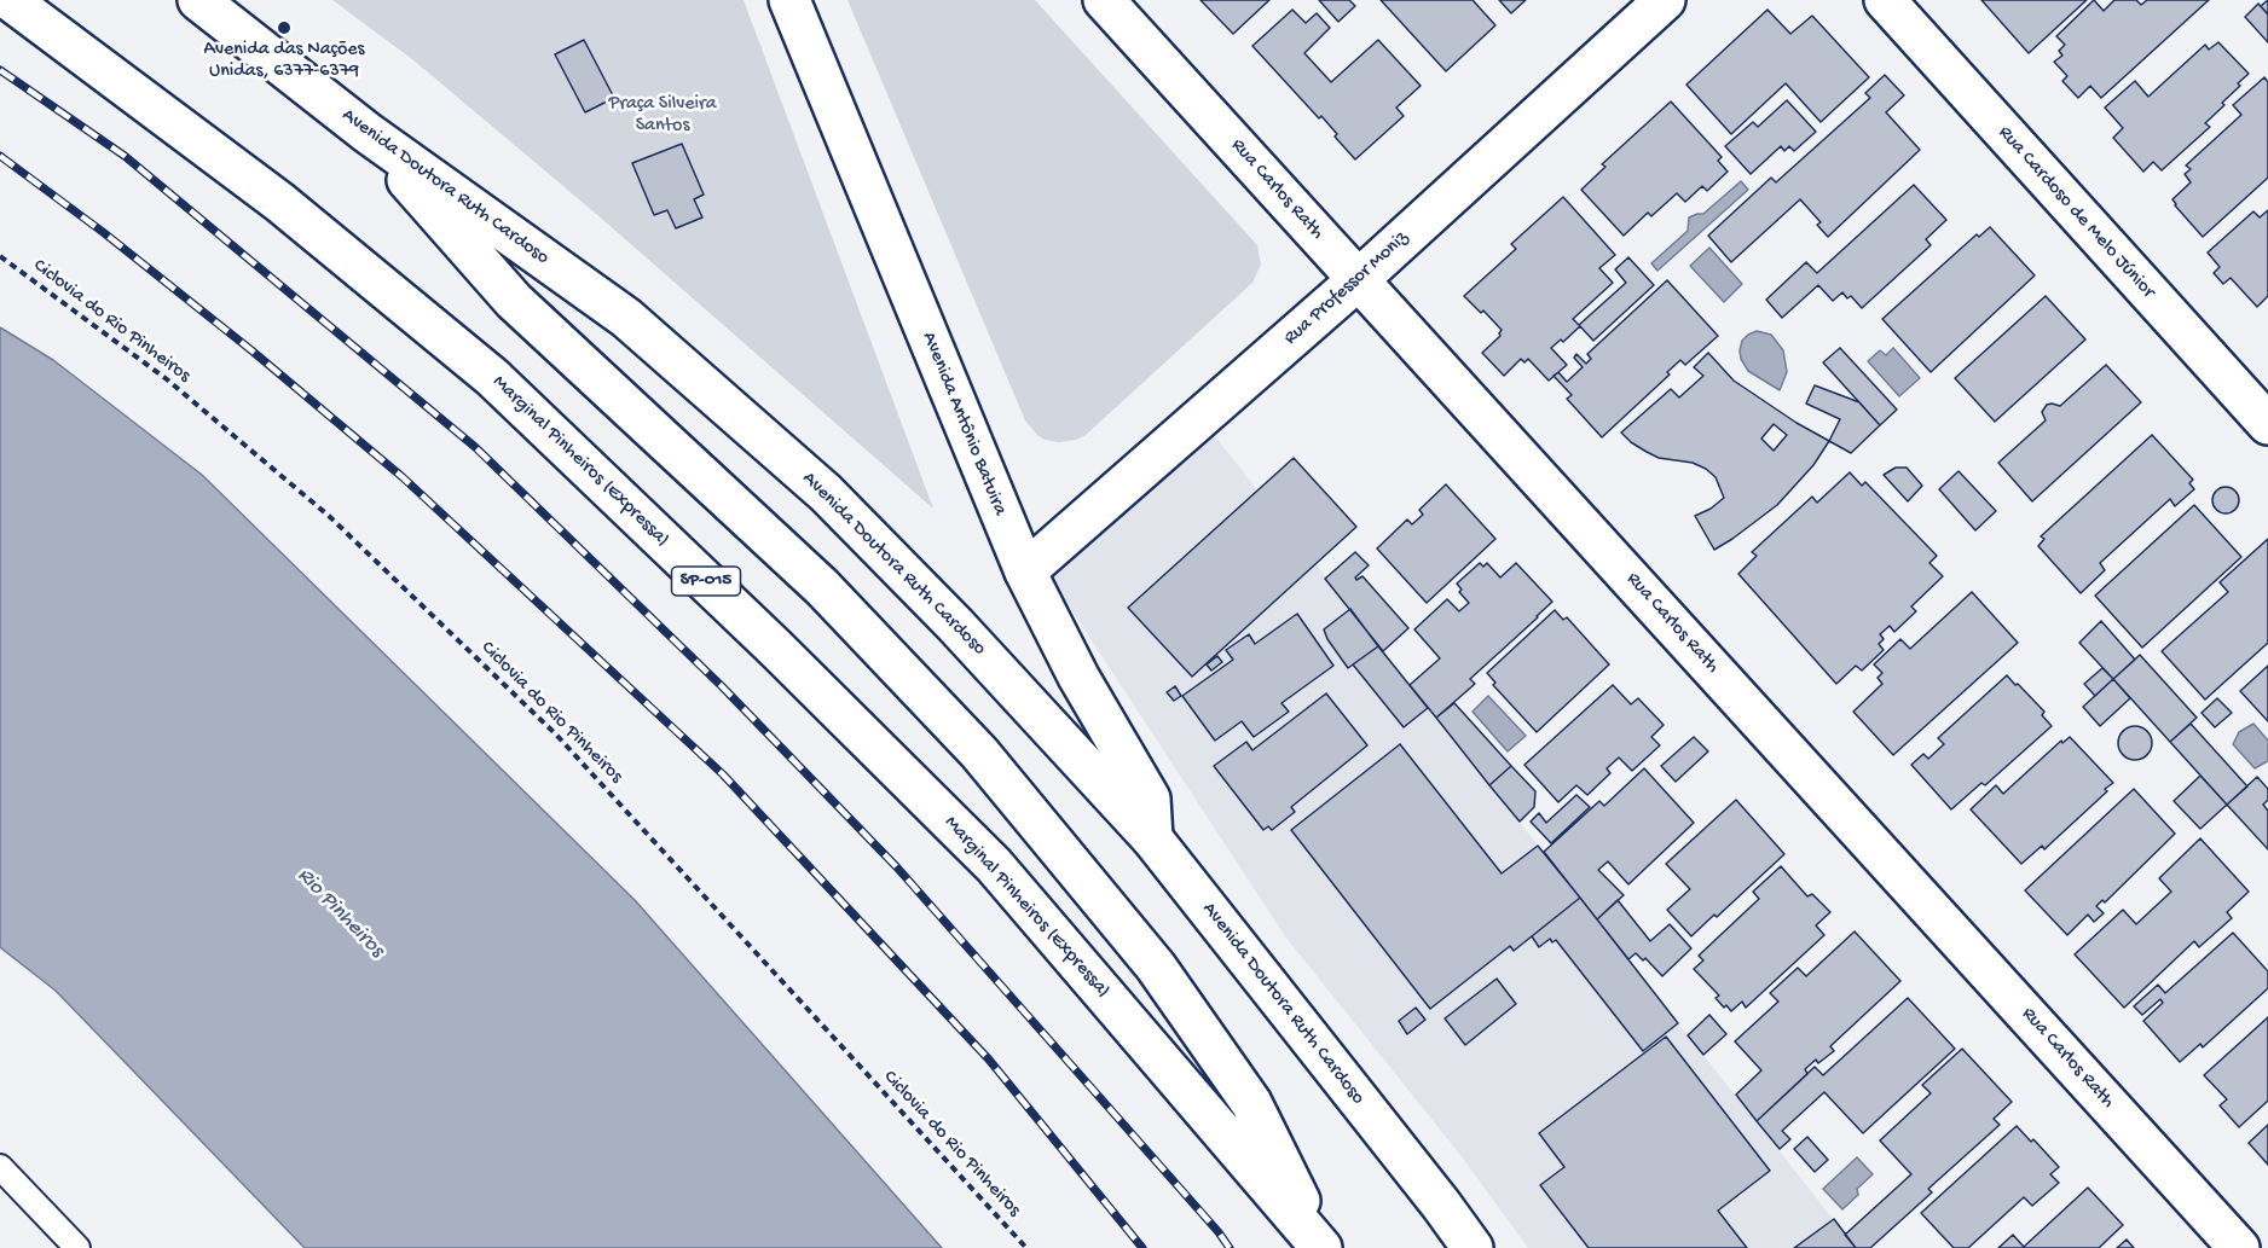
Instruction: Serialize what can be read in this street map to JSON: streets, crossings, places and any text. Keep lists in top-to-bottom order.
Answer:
{
  "streets": {
    "main road": [
      "Avenida Doutora Ruth Cardoso",
      "Rua Carlos Rath",
      "Rua Cardoso de Melo Júnior",
      "Rua Professor Moniz",
      "Avenida Antônio Batuira",
      "Marginal Pinheiros (Expressa)",
      "SP-015"
    ],
    "path": ["Ciclovia do Rio Pinheiros"]
  },
  "crossings": [
    ["Avenida Doutora Ruth Cardoso", "Avenida Antônio Batuira"],
    ["Rua Carlos Rath", "Rua Professor Moniz"],
    ["Rua Professor Moniz", "Avenida Antônio Batuira"]
  ],
  "water": ["Rio Pinheiros"],
  "parks": ["Praça Silveira Santos"],
  "places": ["Avenida das Nações Unidas, 6377-6379"]
}
